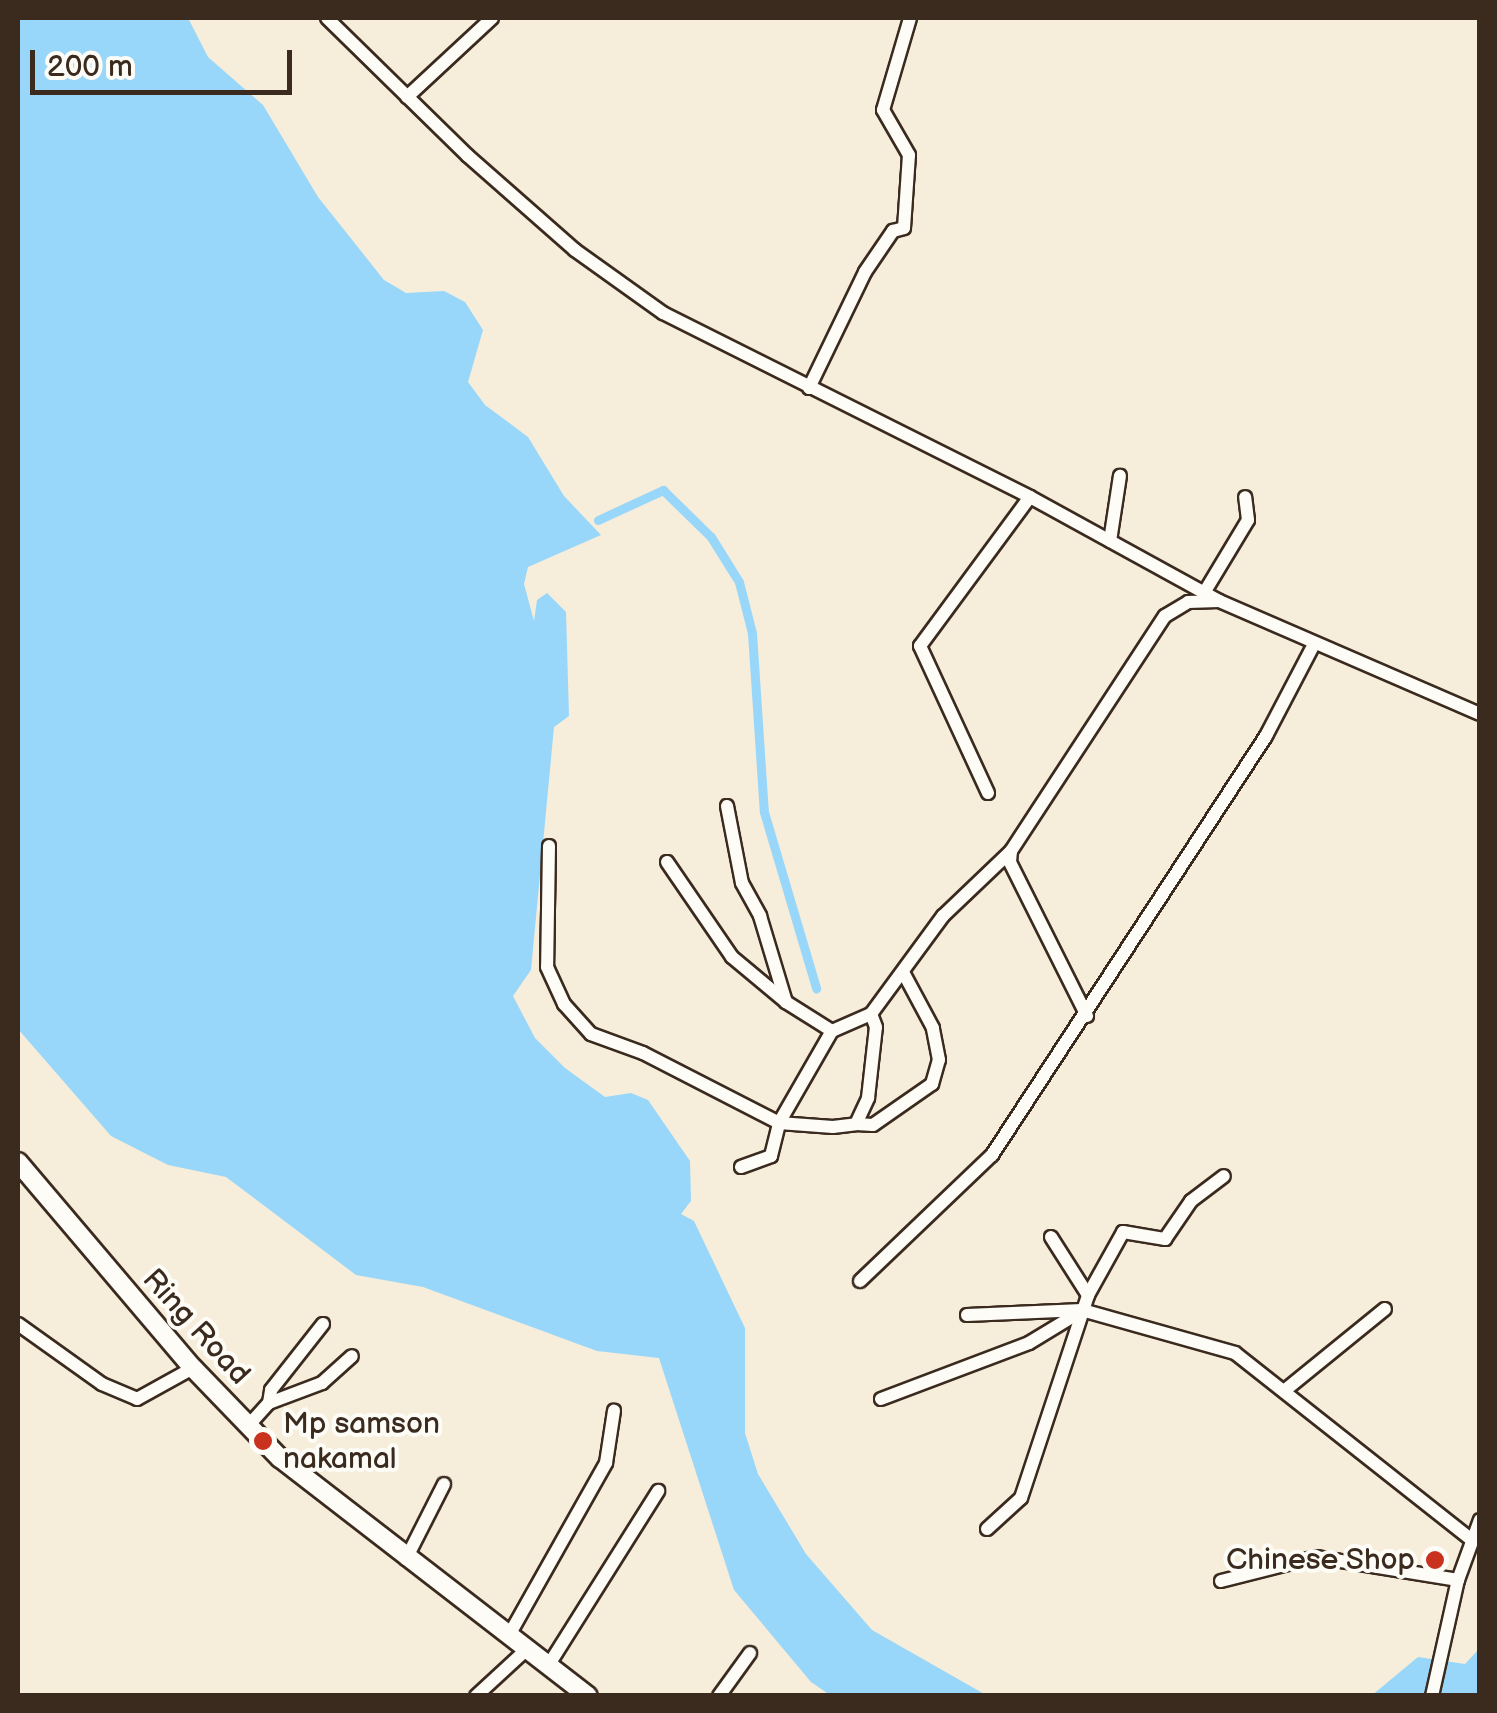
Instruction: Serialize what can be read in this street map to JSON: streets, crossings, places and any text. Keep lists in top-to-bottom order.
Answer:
{
  "streets": {
    "main road": ["Ring Road"]
  },
  "places": ["Mp samson nakamal", "Chinese Shop"],
  "scale_bar": "200 m"
}
